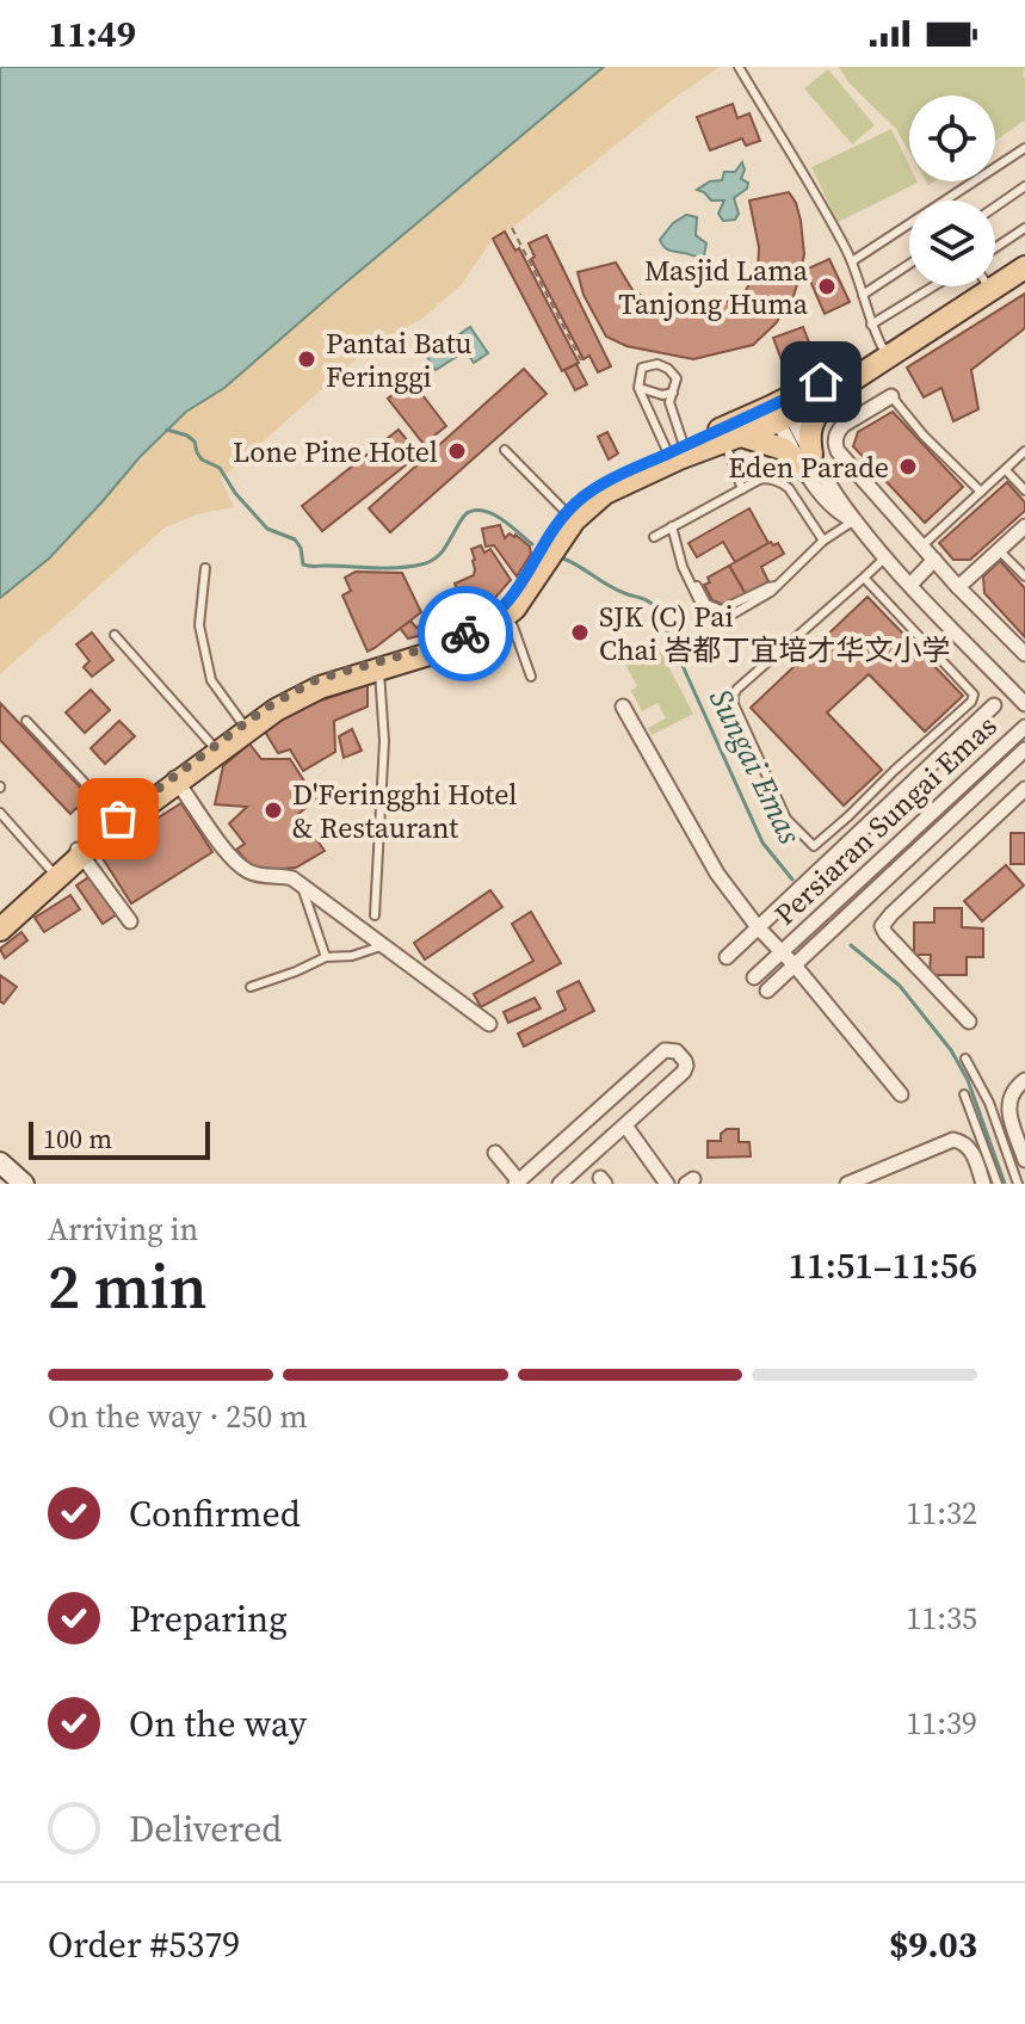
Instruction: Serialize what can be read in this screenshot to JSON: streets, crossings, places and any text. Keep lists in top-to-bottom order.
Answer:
{
  "streets": {
    "street": ["Persiaran Sungai Emas"]
  },
  "water": ["Sungai Emas"],
  "places": [
    "Masjid Lama Tanjong Huma",
    "Pantai Batu Feringgi",
    "Lone Pine Hotel",
    "Eden Parade",
    "SJK (C) Pai Chai 峇都丁宜培才华文小学",
    "D'Feringghi Hotel & Restaurant"
  ],
  "scale_bar": "100 m",
  "page": {
    "status": "11:49",
    "scale": "100 m",
    "heading": ["2 min", "Arriving in", "11:51–11:56"],
    "panel": ["Order #5379", "$9.03"],
    "bar": "On the way · 250 m",
    "list": [
      ["Confirmed", "11:32"],
      ["Preparing", "11:35"],
      ["On the way", "11:39"],
      "Delivered"
    ]
  }
}
